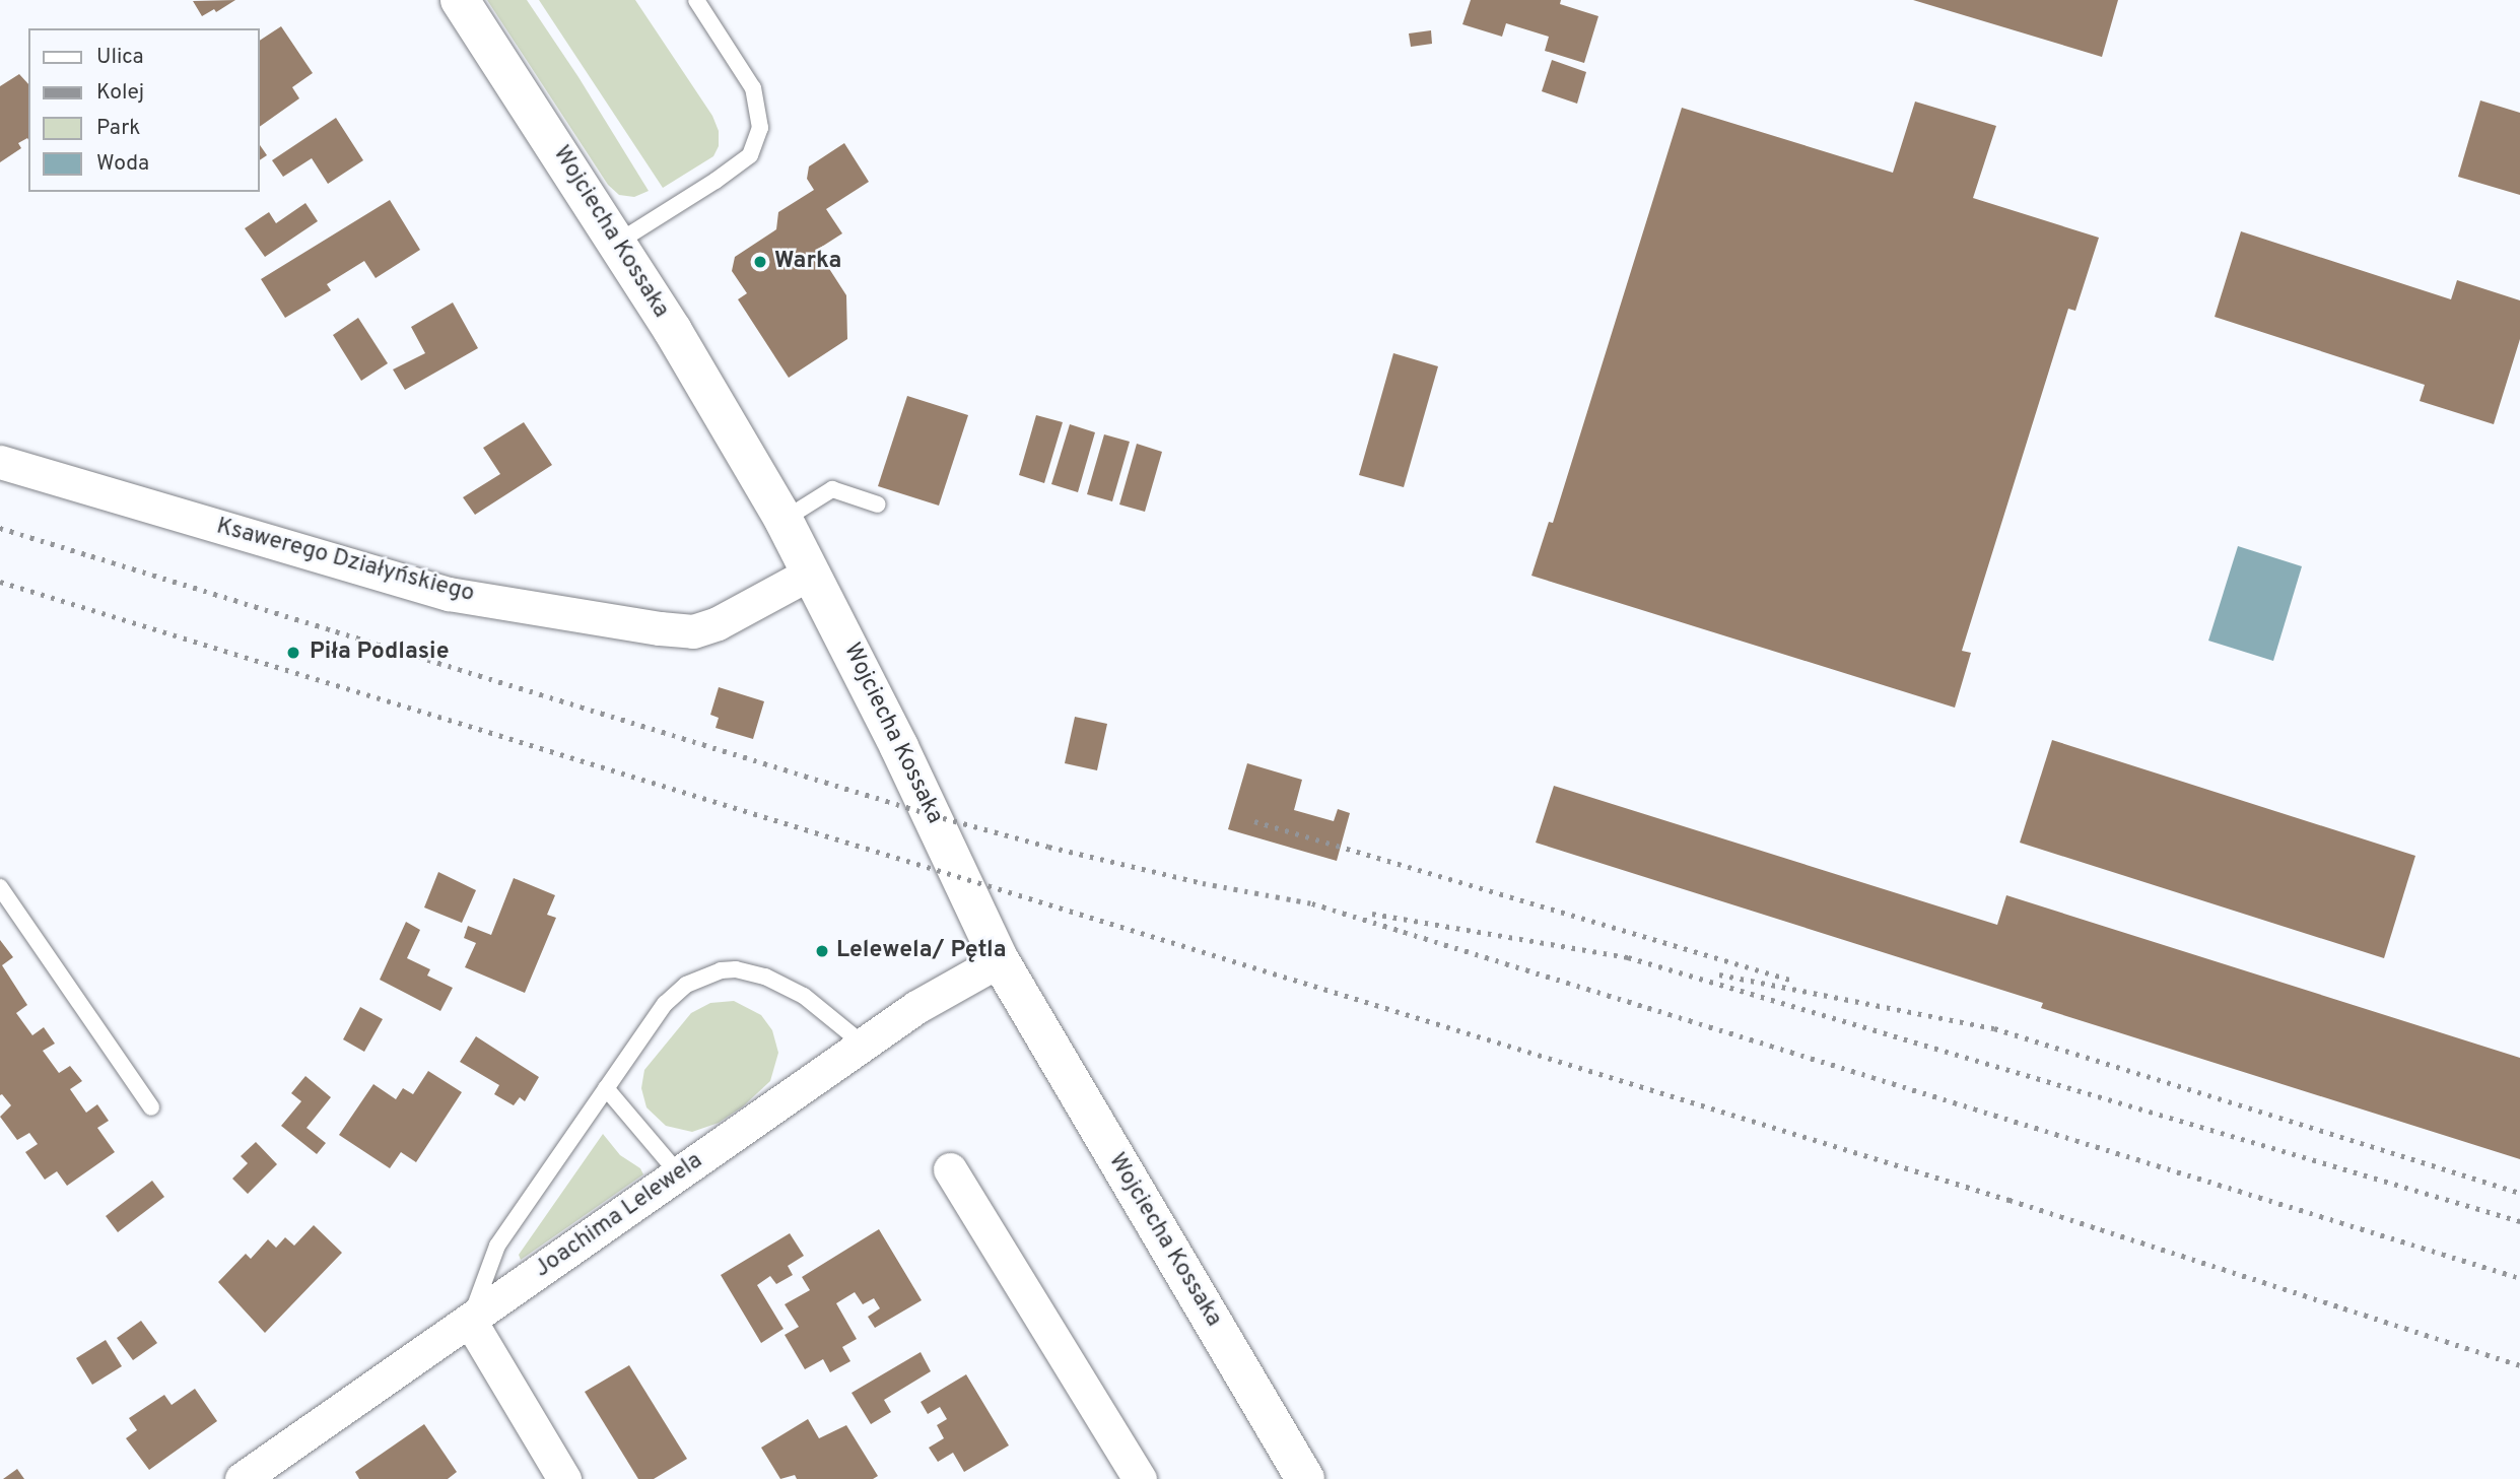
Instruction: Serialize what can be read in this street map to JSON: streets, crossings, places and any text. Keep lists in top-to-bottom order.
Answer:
{
  "streets": {
    "street": ["Wojciecha Kossaka", "Ksawerego Działyńskiego", "Joachima Lelewela"]
  },
  "crossings": [
    ["Wojciecha Kossaka", "Ksawerego Działyńskiego"],
    ["Wojciecha Kossaka", "Joachima Lelewela"]
  ],
  "places": ["Warka", "Piła Podlasie", "Lelewela/ Pętla"],
  "legend": [
    "Ulica",
    "Kolej",
    "Park",
    "Woda"
  ]
}
